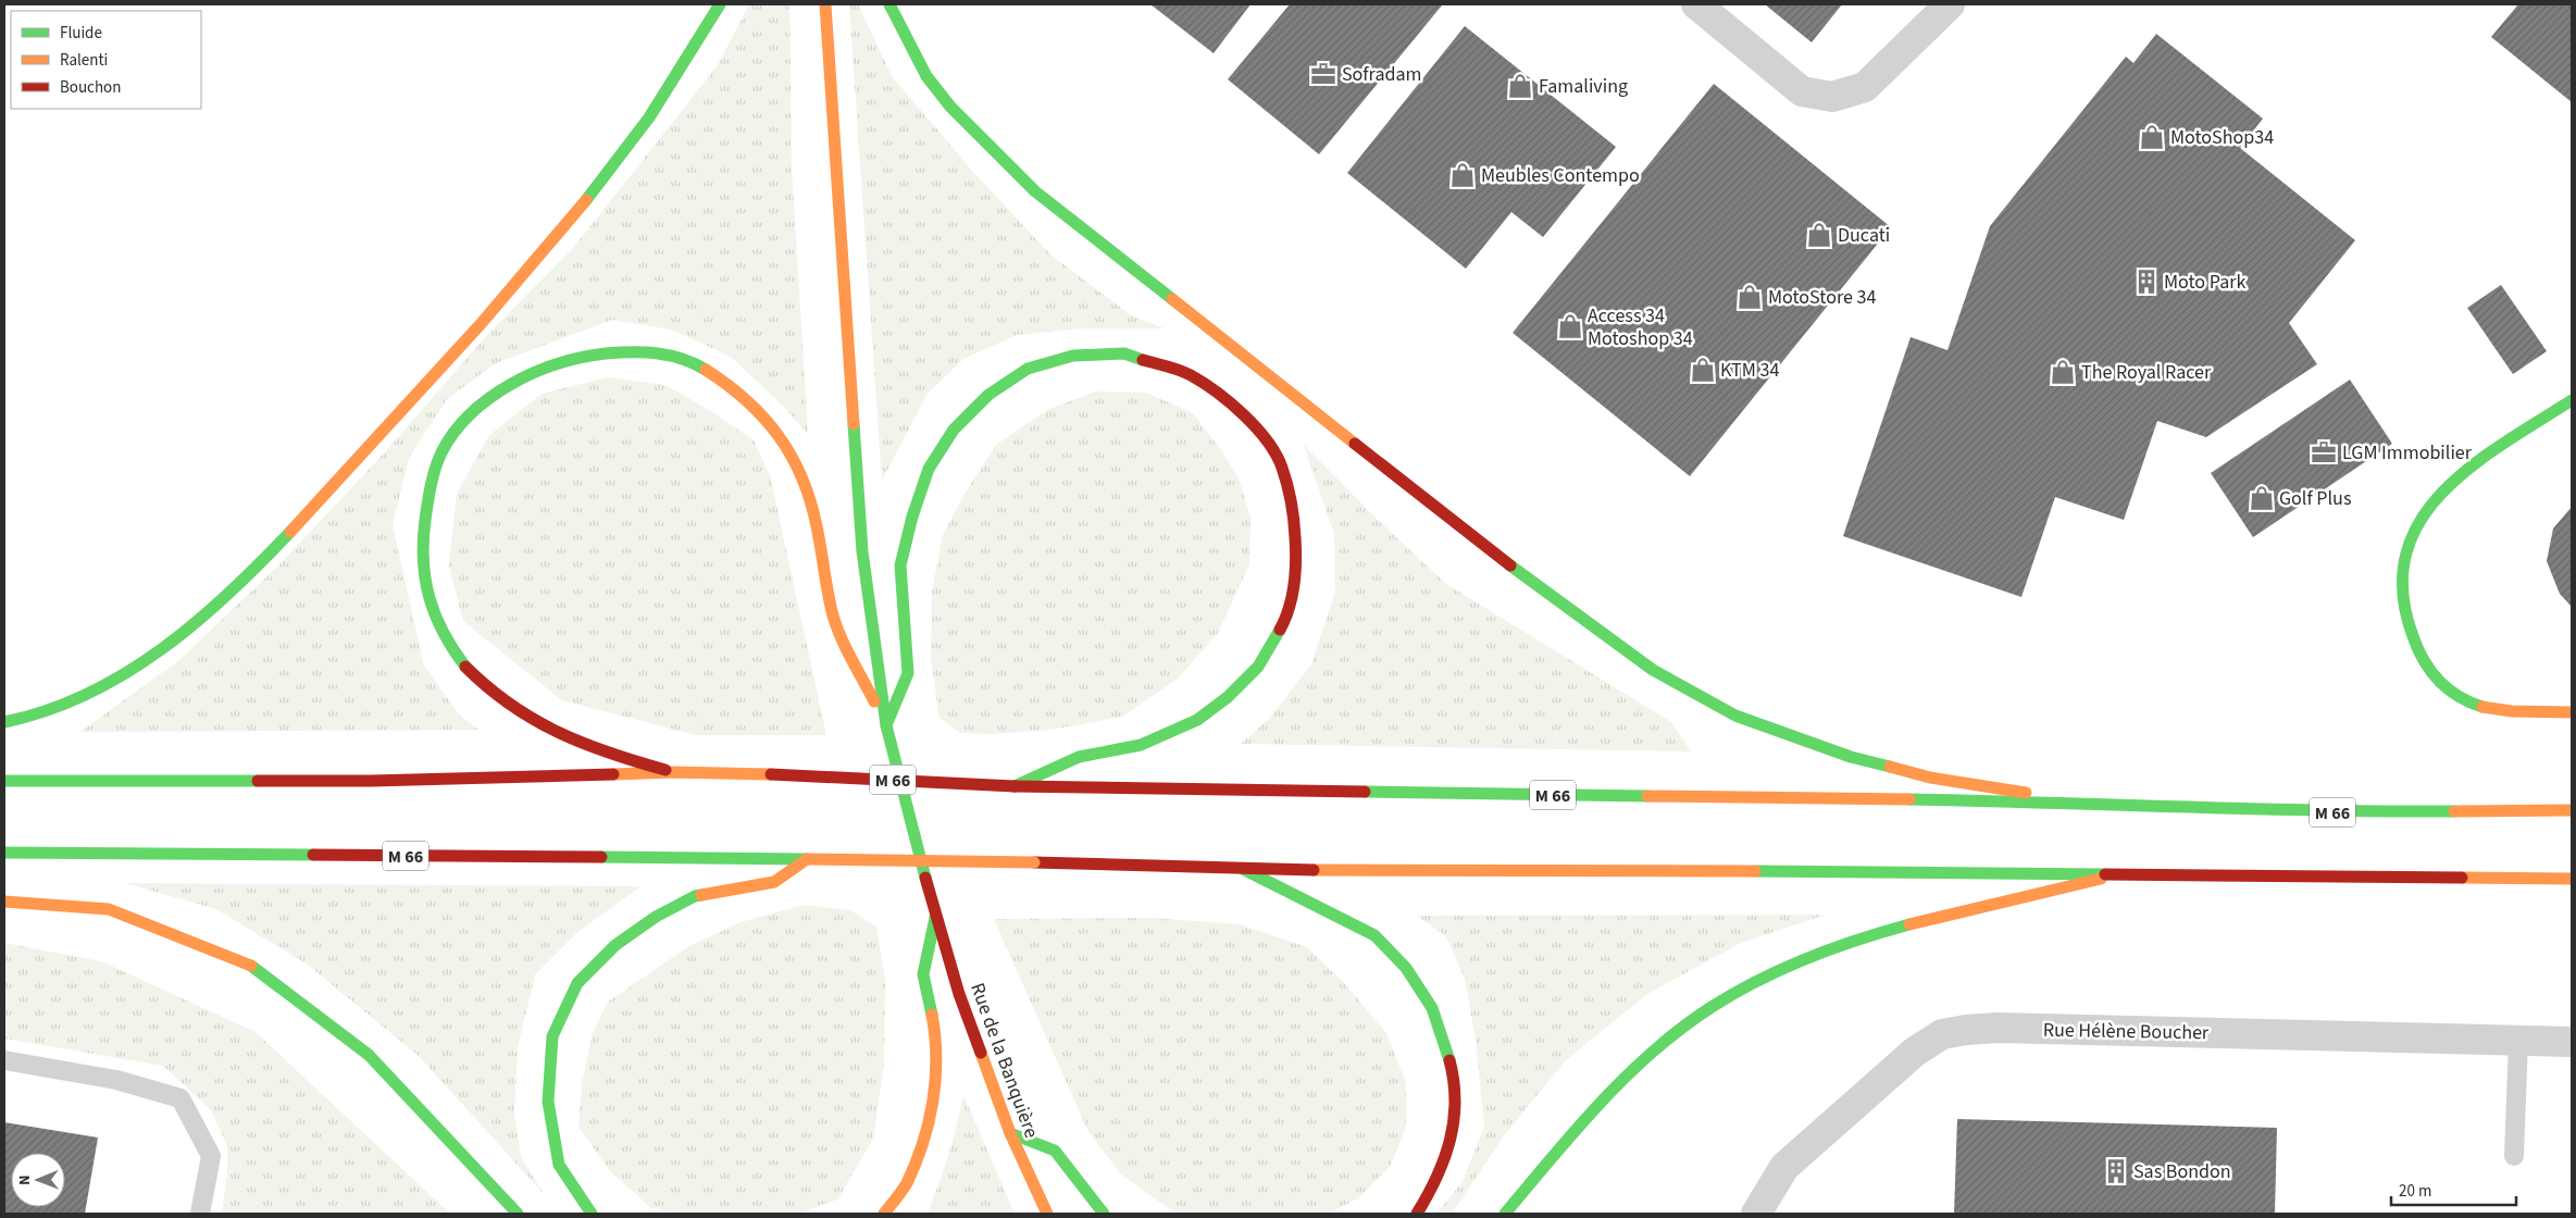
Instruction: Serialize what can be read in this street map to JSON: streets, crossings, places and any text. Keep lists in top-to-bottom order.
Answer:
{
  "streets": {
    "main road": ["M 66", "Rue de la Banquière"],
    "street": ["Rue Hélène Boucher"]
  },
  "crossings": [
    ["M 66", "Rue de la Banquière"]
  ],
  "places": {
    "office": ["Sofradam", "LGM Immobilier"],
    "shop": [
      "Famaliving",
      "MotoShop34",
      "Meubles Contempo",
      "Ducati",
      "MotoStore 34",
      "Access 34 Motoshop 34",
      "KTM 34",
      "The Royal Racer",
      "Golf Plus"
    ],
    "building": ["Moto Park", "Sas Bondon"]
  },
  "legend": ["Fluide", "Ralenti", "Bouchon"],
  "scale_bar": "20 m",
  "north": "left"
}
